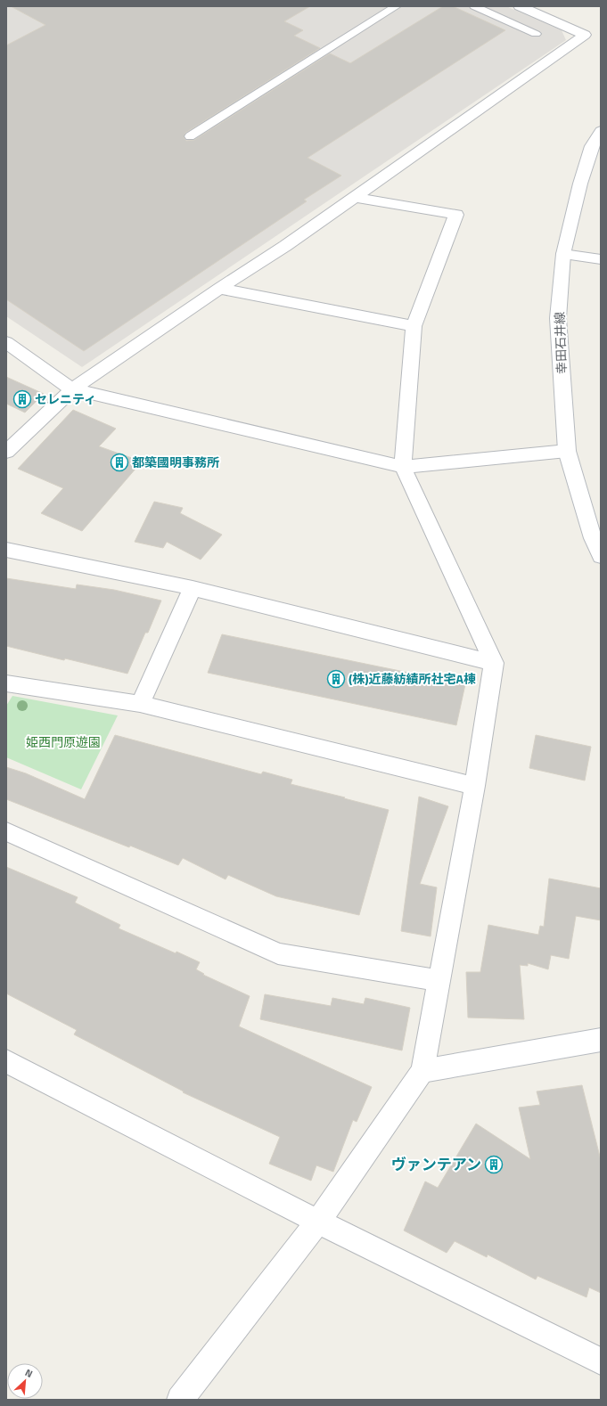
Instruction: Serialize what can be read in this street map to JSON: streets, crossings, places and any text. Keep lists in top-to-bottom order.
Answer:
{
  "streets": {
    "street": ["幸田石井線"]
  },
  "parks": ["姫西門原遊園"],
  "places": {
    "building": [
      "セレニティ",
      "都築國明事務所",
      "(株)近藤紡績所社宅A棟",
      "ヴァンテアン"
    ]
  },
  "north": "top right"
}
